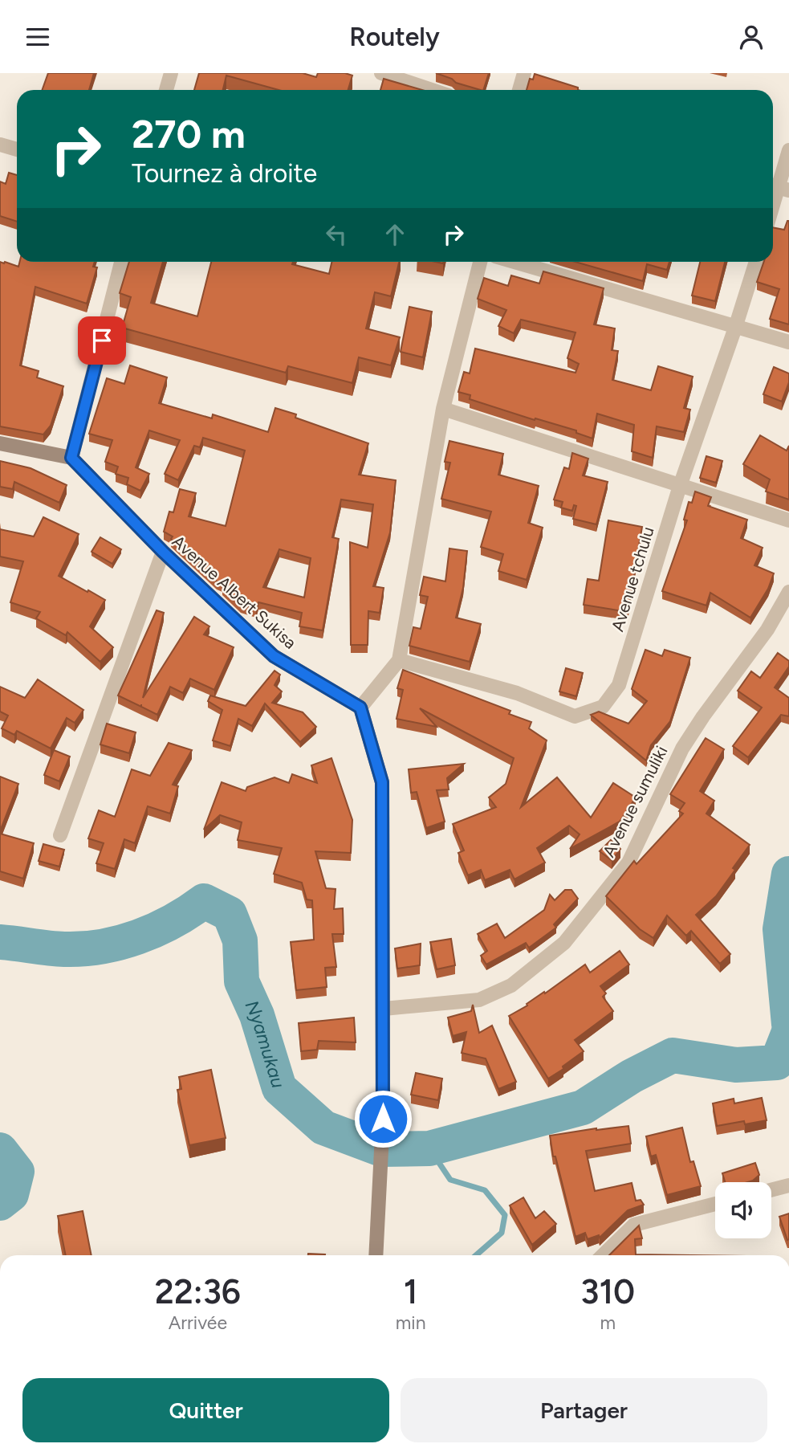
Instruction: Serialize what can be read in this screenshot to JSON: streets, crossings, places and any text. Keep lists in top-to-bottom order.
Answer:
{
  "streets": {
    "street": ["Avenue tchulu", "Avenue Albert Sukisa", "Avenue sumuliki"]
  },
  "water": ["Nyamukau"],
  "page": {
    "header": "Routely",
    "turn": ["270 m", "Tournez à droite"],
    "eta": [
      "22:36",
      "Arrivée",
      "1",
      "min",
      "310",
      "m"
    ],
    "buttons": ["Quitter", "Partager"]
  }
}
